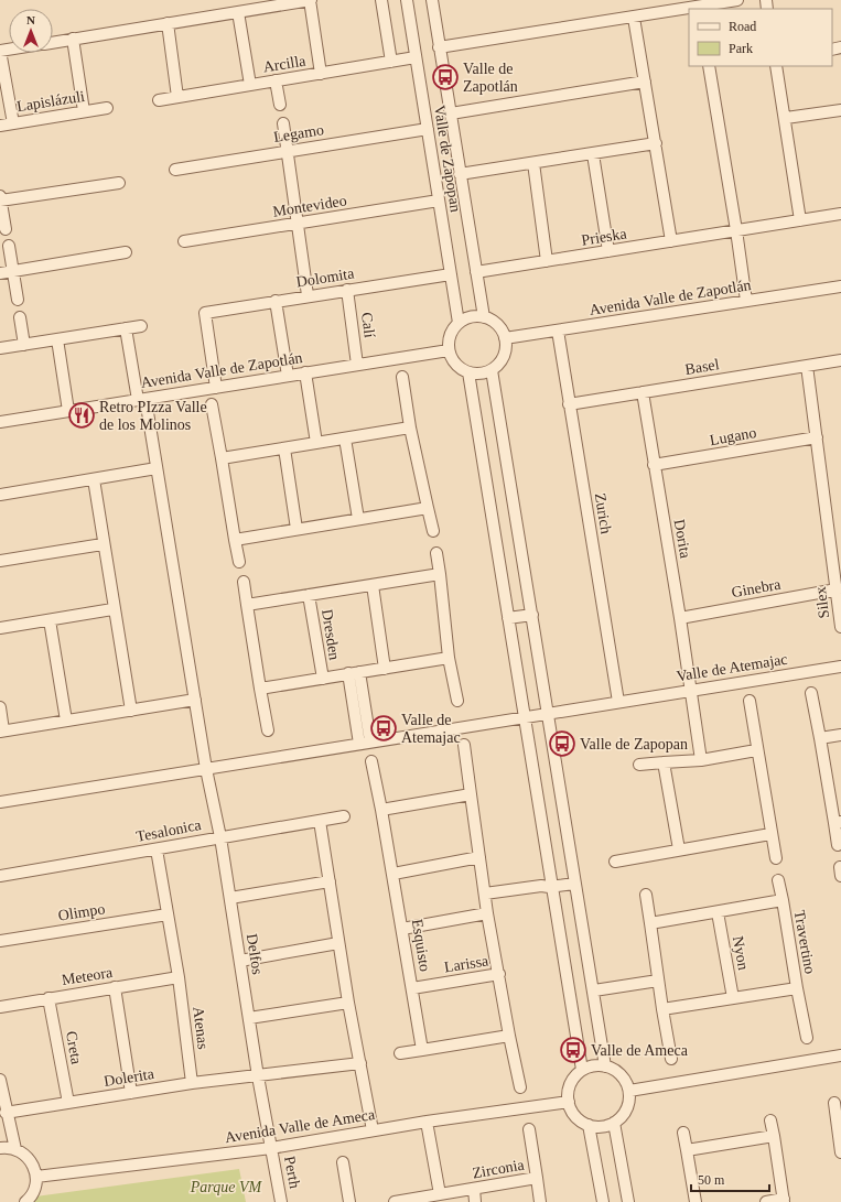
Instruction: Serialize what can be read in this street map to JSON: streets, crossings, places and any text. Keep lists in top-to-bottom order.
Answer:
{
  "streets": {
    "street": [
      "Arcilla",
      "Lapislázuli",
      "Legamo",
      "Valle de Zapopan",
      "Montevideo",
      "Prieska",
      "Dolomita",
      "Avenida Valle de Zapotlán",
      "Calí",
      "Basel",
      "Lugano",
      "Zurich",
      "Dorita",
      "Ginebra",
      "Silex",
      "Dresden",
      "Valle de Atemajac",
      "Tesalonica",
      "Olimpo",
      "Travertino",
      "Esquisto",
      "Nyon",
      "Delfos",
      "Larissa",
      "Meteora",
      "Atenas",
      "Creta",
      "Dolerita",
      "Avenida Valle de Ameca",
      "Zirconia",
      "Perth"
    ]
  },
  "crossings": [
    ["Arcilla", "Valle de Zapopan"],
    ["Legamo", "Valle de Zapopan"],
    ["Valle de Zapopan", "Montevideo"],
    ["Valle de Zapopan", "Prieska"],
    ["Valle de Zapopan", "Dolomita"],
    ["Valle de Zapopan", "Avenida Valle de Zapotlán"],
    ["Dolomita", "Avenida Valle de Zapotlán"],
    ["Dolomita", "Calí"],
    ["Avenida Valle de Zapotlán", "Calí"],
    ["Avenida Valle de Zapotlán", "Zurich"],
    ["Avenida Valle de Zapotlán", "Delfos"],
    ["Basel", "Zurich"],
    ["Basel", "Dorita"],
    ["Basel", "Silex"],
    ["Lugano", "Dorita"],
    ["Lugano", "Silex"],
    ["Zurich", "Valle de Atemajac"],
    ["Dorita", "Ginebra"],
    ["Dorita", "Valle de Atemajac"],
    ["Ginebra", "Silex"],
    ["Valle de Atemajac", "Delfos"],
    ["Tesalonica", "Delfos"],
    ["Tesalonica", "Atenas"],
    ["Olimpo", "Atenas"],
    ["Travertino", "Nyon"],
    ["Esquisto", "Larissa"],
    ["Delfos", "Dolerita"],
    ["Delfos", "Perth"],
    ["Meteora", "Atenas"],
    ["Meteora", "Creta"],
    ["Atenas", "Dolerita"],
    ["Creta", "Dolerita"],
    ["Dolerita", "Perth"],
    ["Avenida Valle de Ameca", "Perth"]
  ],
  "parks": ["Parque VM"],
  "places": {
    "bus stop": [
      "Valle de Zapotlán",
      "Valle de Atemajac",
      "Valle de Zapopan",
      "Valle de Ameca"
    ],
    "restaurant": ["Retro PIzza Valle de los Molinos"]
  },
  "legend": ["Road", "Park"],
  "scale_bar": "50 m",
  "north": "top"
}
